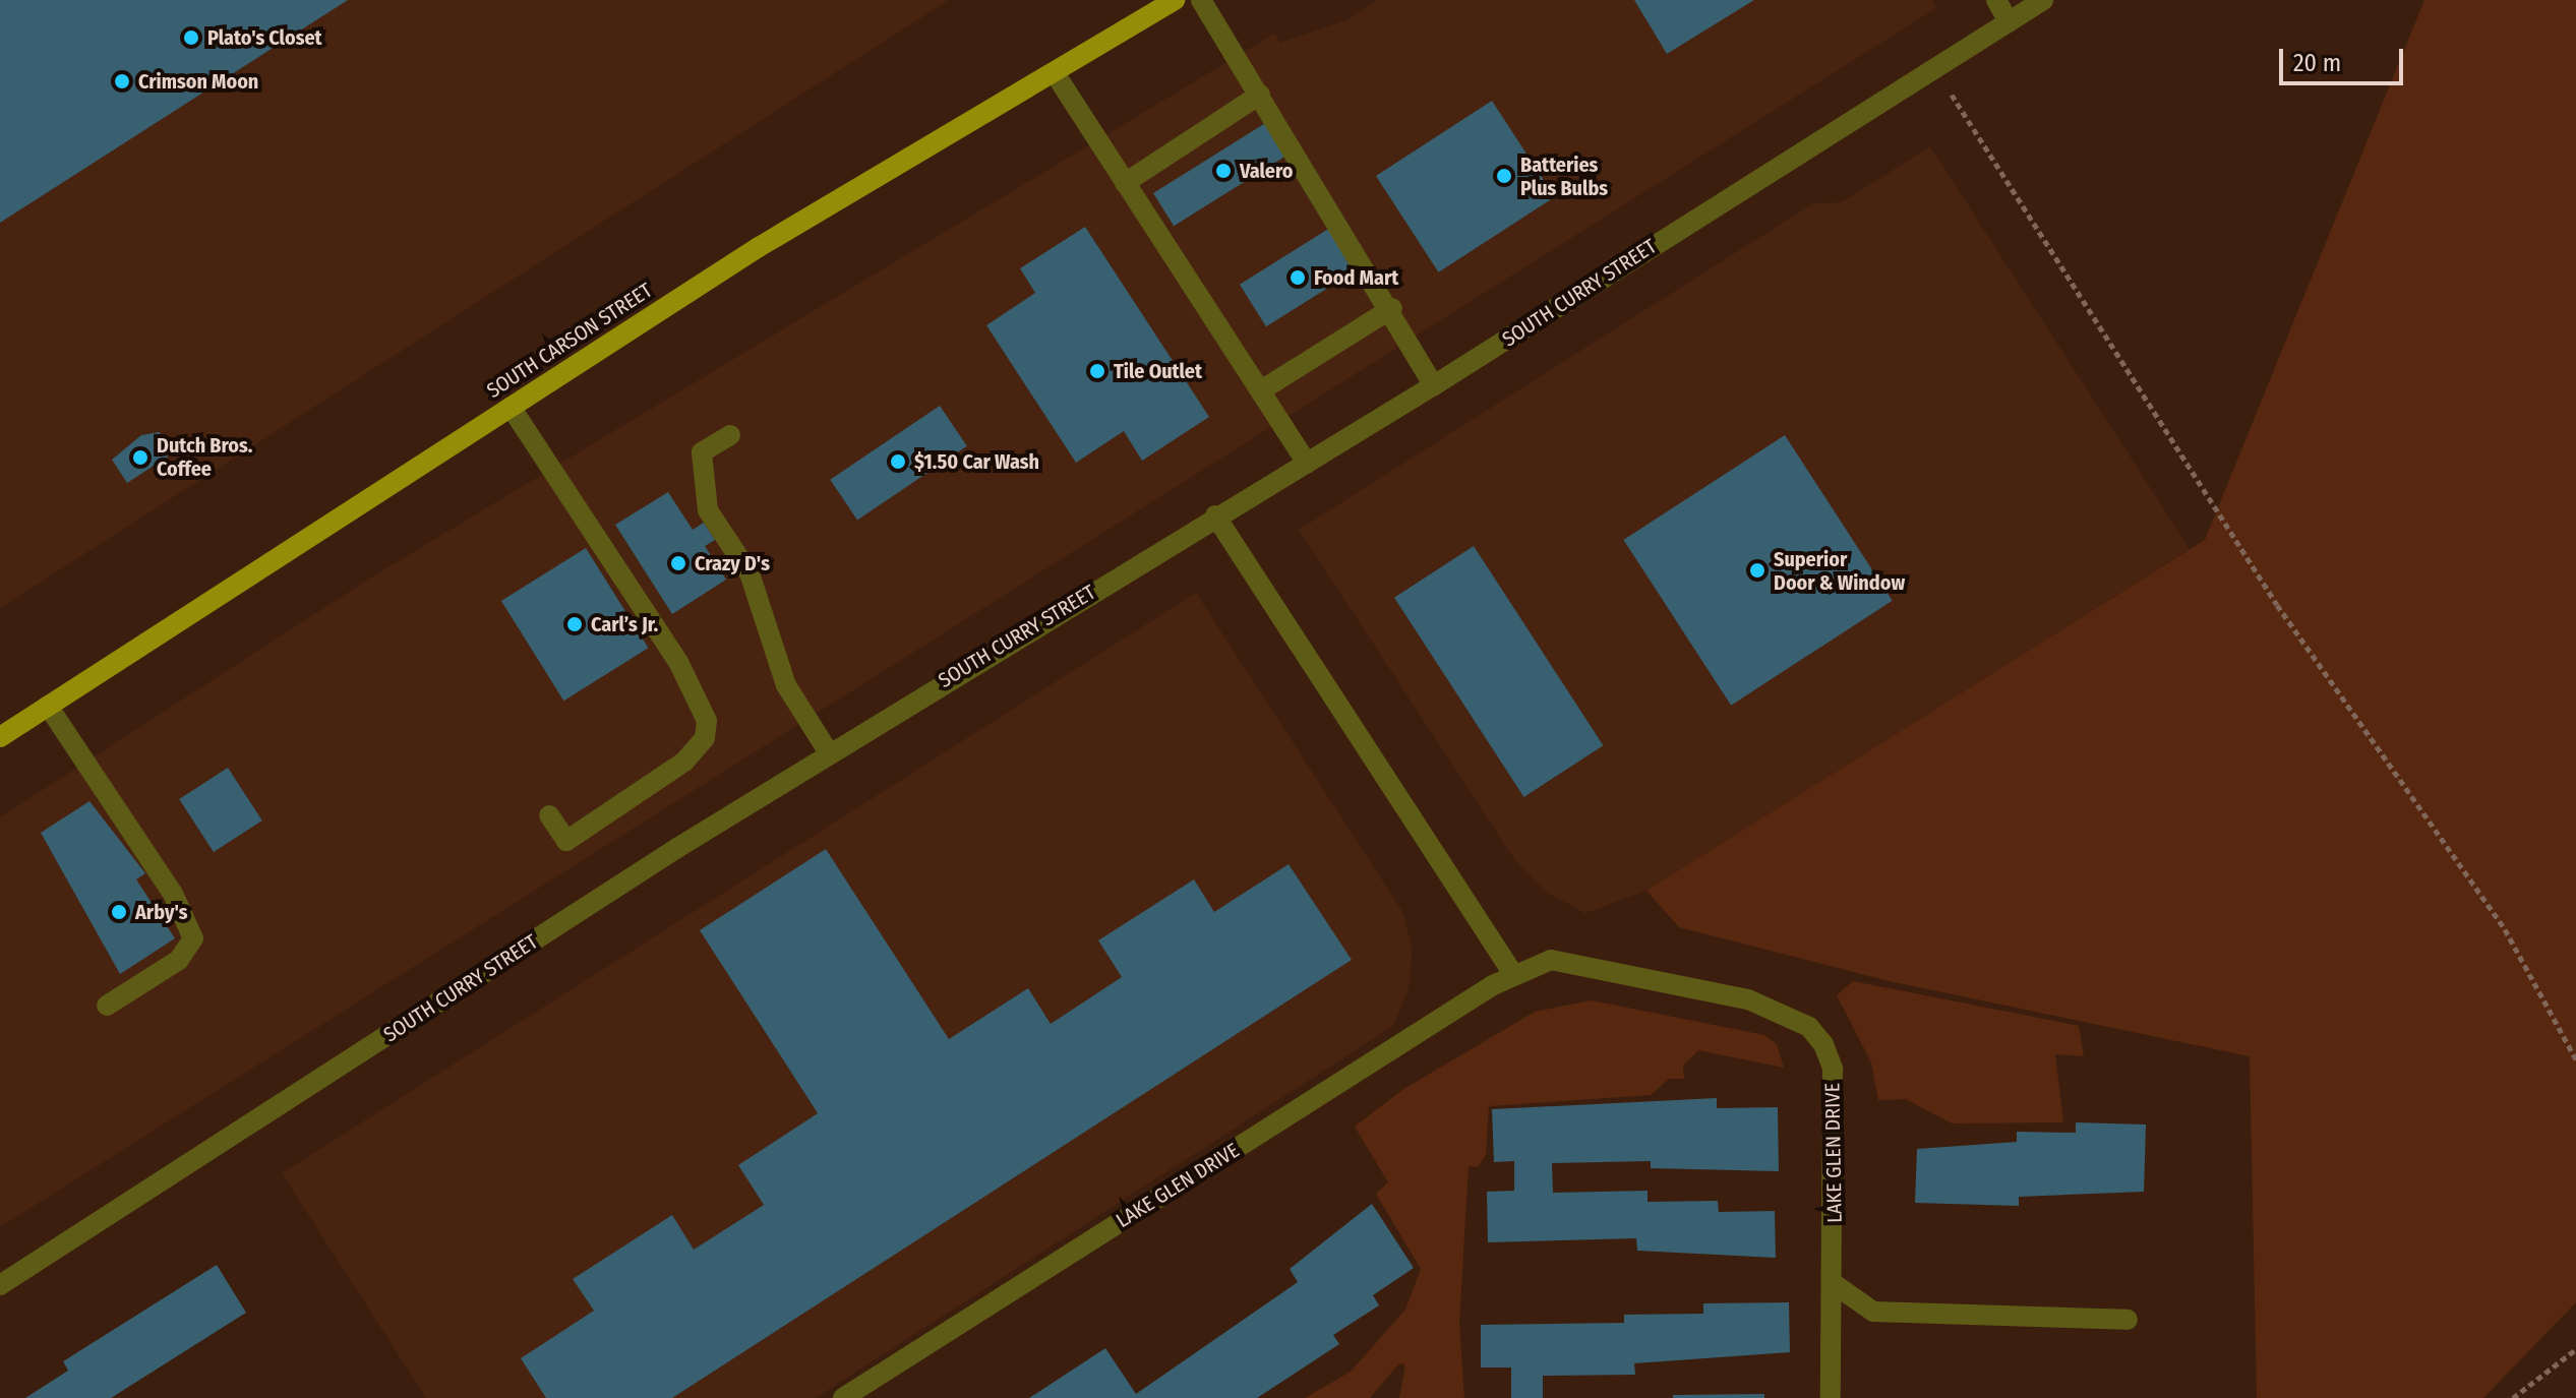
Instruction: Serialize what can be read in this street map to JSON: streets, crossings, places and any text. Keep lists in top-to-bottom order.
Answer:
{
  "streets": {
    "main road": ["SOUTH CARSON STREET"],
    "street": ["SOUTH CURRY STREET", "LAKE GLEN DRIVE"]
  },
  "places": [
    "Plato's Closet",
    "Crimson Moon",
    "Valero",
    "Batteries Plus Bulbs",
    "Food Mart",
    "Tile Outlet",
    "Dutch Bros. Coffee",
    "$1.50 Car Wash",
    "Crazy D's",
    "Superior Door & Window",
    "Carl’s Jr.",
    "Arby's"
  ],
  "scale_bar": "20 m"
}
